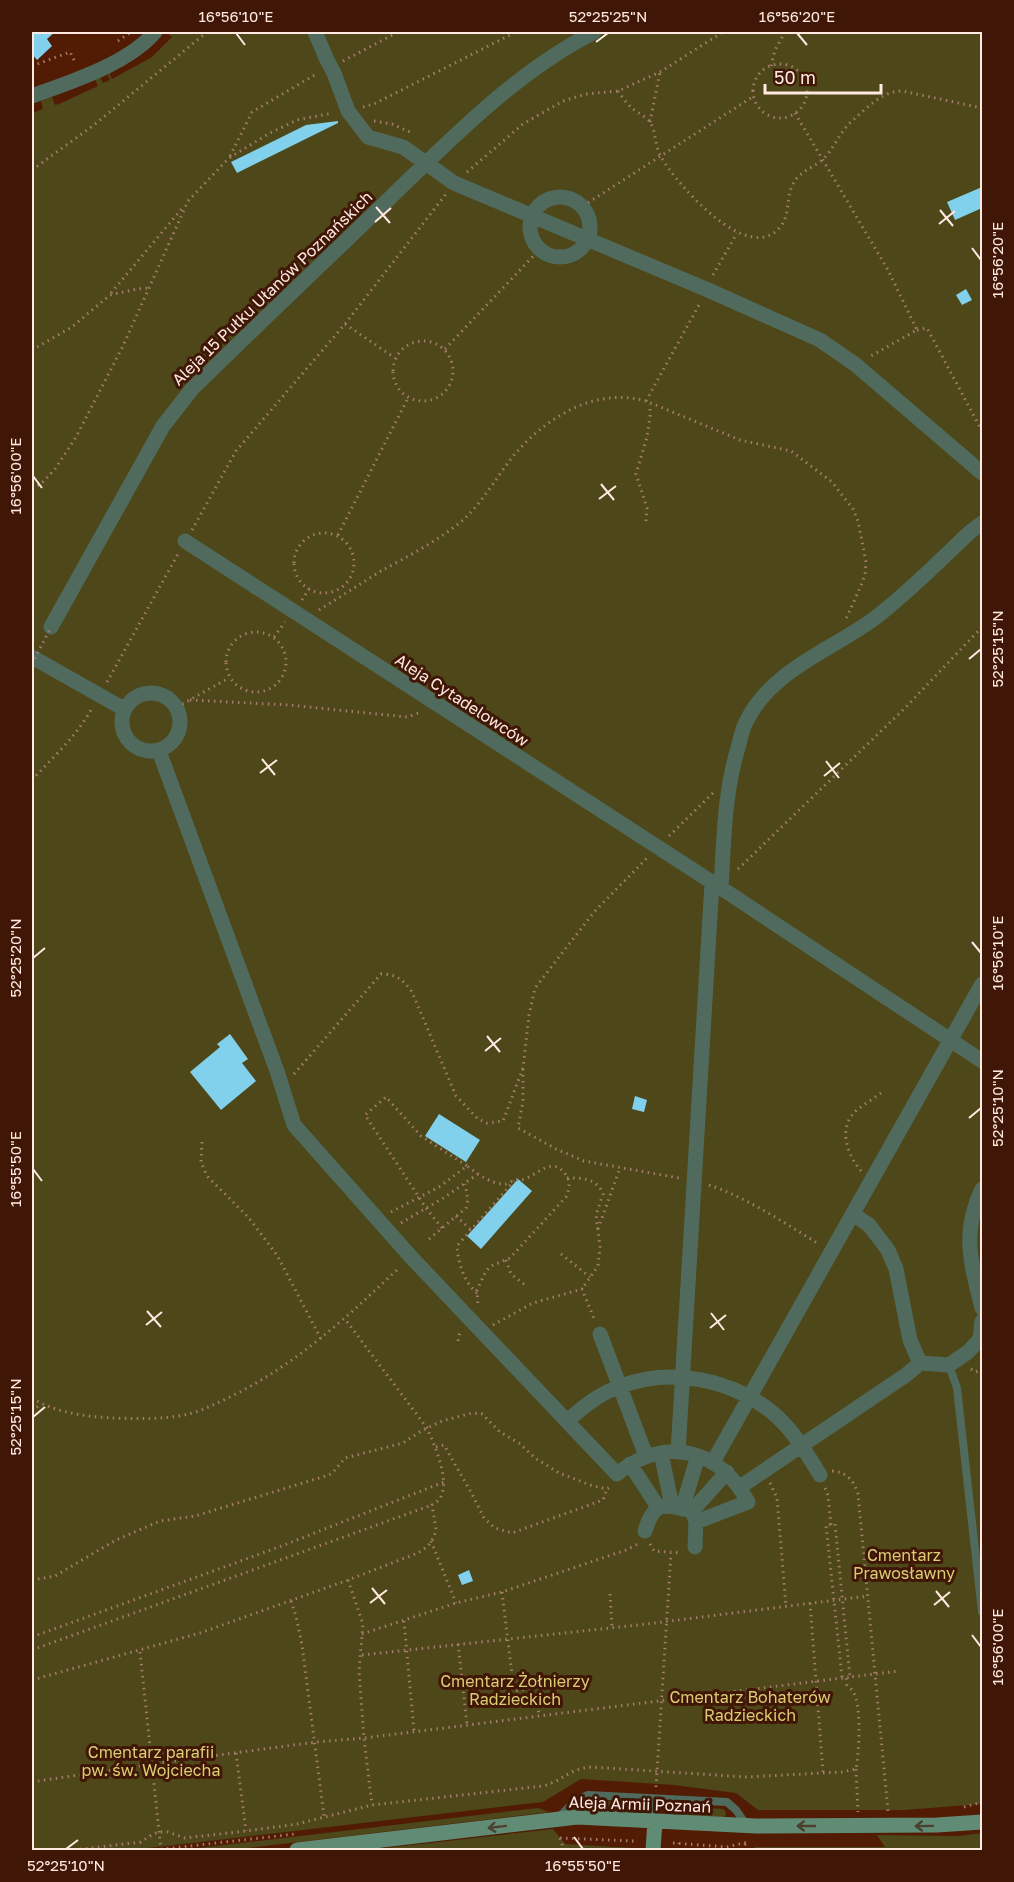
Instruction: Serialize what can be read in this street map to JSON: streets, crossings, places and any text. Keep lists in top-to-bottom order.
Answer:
{
  "streets": {
    "street": ["Aleja 15 Pułku Ułanów Poznańskich", "Aleja Cytadelowców", "Aleja Armii Poznań"]
  },
  "one_way": ["Aleja Armii Poznań"],
  "parks": [
    "Cmentarz Prawosławny",
    "Cmentarz Żołnierzy Radzieckich",
    "Cmentarz Bohaterów Radzieckich",
    "Cmentarz parafii pw. św. Wojciecha"
  ],
  "scale_bar": "50 m",
  "coordinates": [
    "16°56'10\"E",
    "52°25'25\"N",
    "16°56'20\"E",
    "16°56'00\"E",
    "52°25'15\"N",
    "52°25'20\"N",
    "52°25'10\"N",
    "16°55'50\"E"
  ]
}
